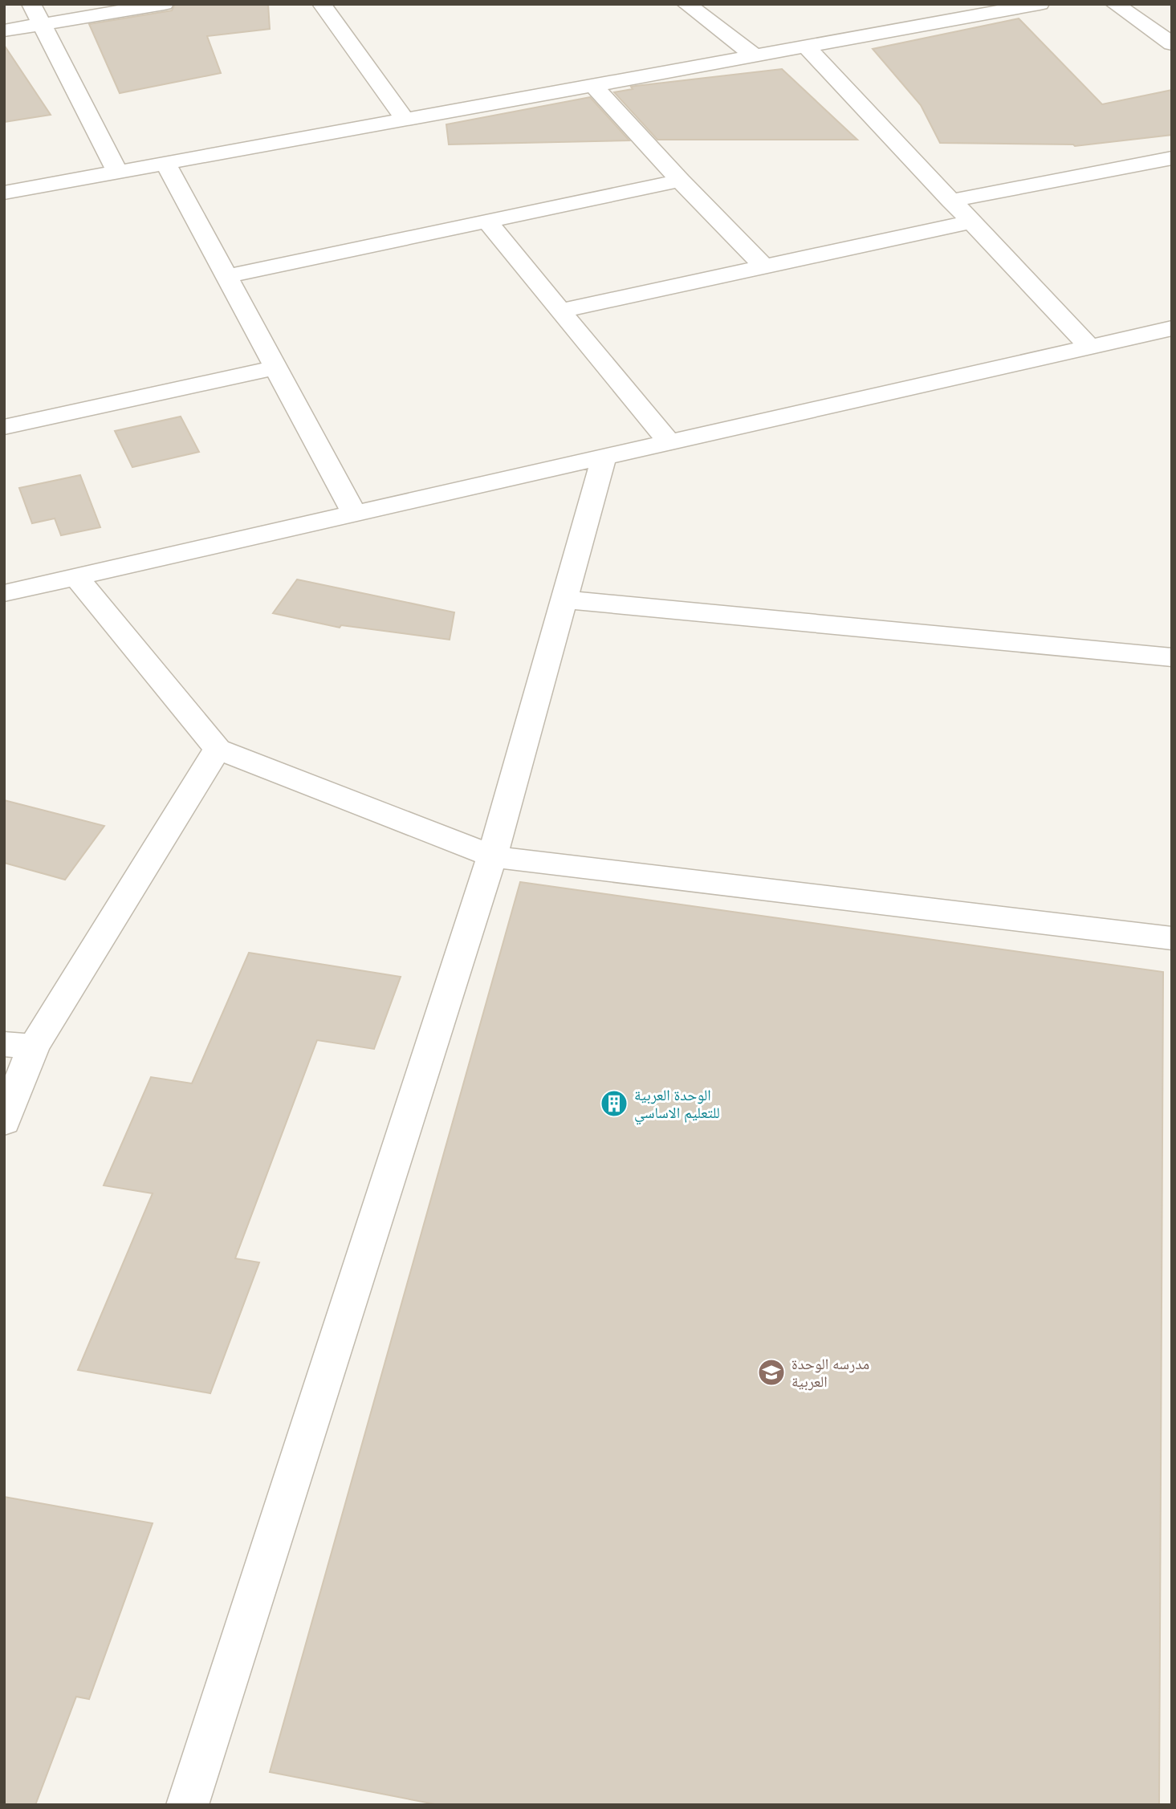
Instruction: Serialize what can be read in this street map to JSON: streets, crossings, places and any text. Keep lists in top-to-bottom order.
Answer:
{
  "places": {
    "building": ["الوحدة العربية للتعليم الاساسي"],
    "school or university": ["مدرسه الوحدة العربية"]
  }
}
